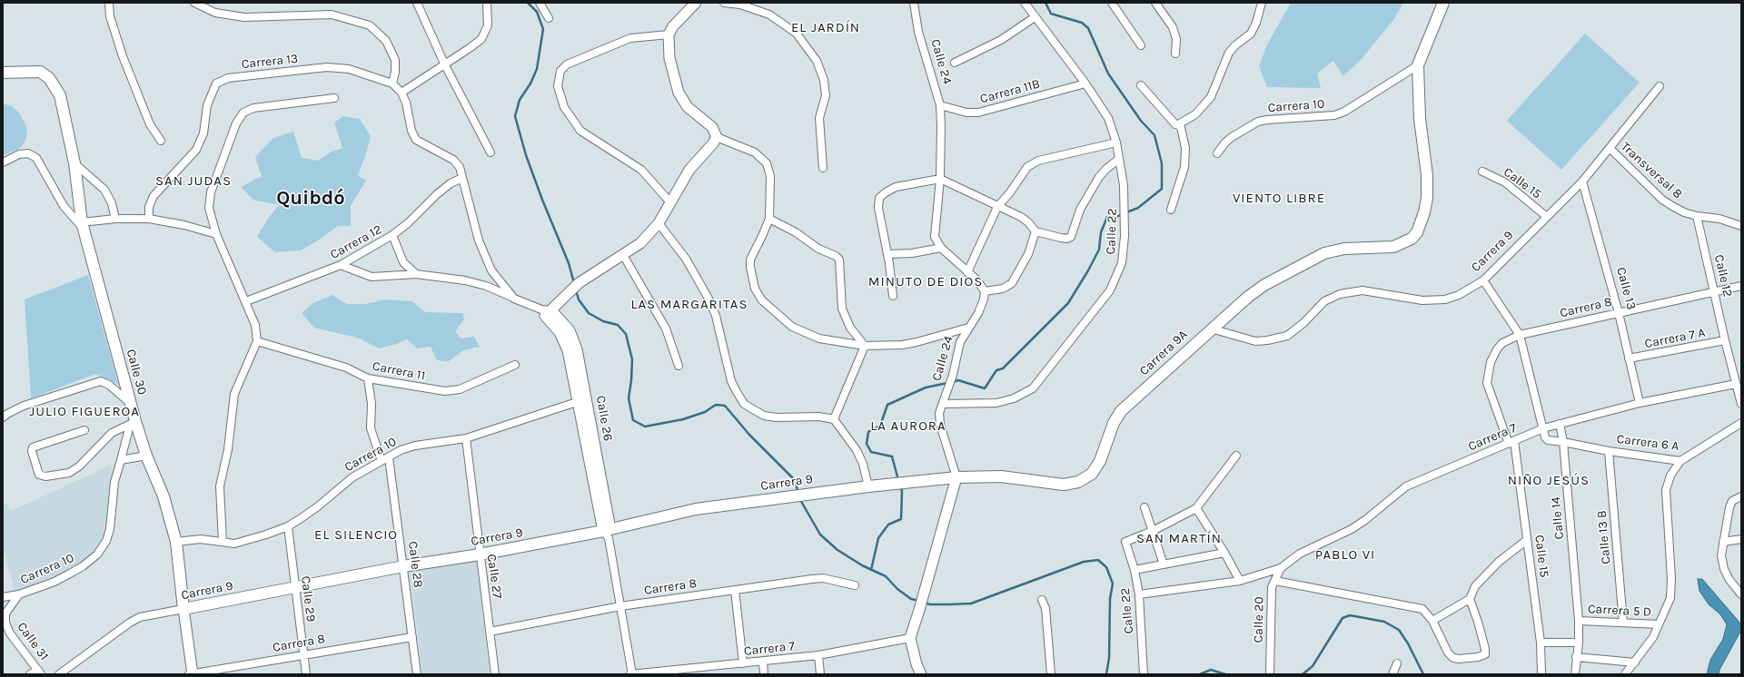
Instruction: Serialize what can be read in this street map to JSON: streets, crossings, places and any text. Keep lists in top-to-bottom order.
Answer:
{
  "streets": {
    "main road": ["Carrera 9", "Carrera 9A", "Calle 30"],
    "street": [
      "Carrera 13",
      "Calle 24",
      "Carrera 11B",
      "Carrera 10",
      "Transversal 8",
      "Calle 15",
      "Calle 22",
      "Carrera 12",
      "Calle 12",
      "Calle 13",
      "Carrera 8",
      "Carrera 7 A",
      "Carrera 11",
      "Calle 26",
      "Carrera 7",
      "Carrera 6 A",
      "Calle 14",
      "Calle 13 B",
      "Calle 28",
      "Calle 27",
      "Calle 29",
      "Carrera 5 D",
      "Calle 20",
      "Calle 31"
    ]
  },
  "crossings": [
    ["Calle 24", "Carrera 11B"],
    ["Calle 24", "Calle 22"],
    ["Calle 24", "Carrera 9"],
    ["Calle 24", "Carrera 9A"],
    ["Carrera 11B", "Calle 22"],
    ["Carrera 10", "Carrera 9A"],
    ["Carrera 10", "Calle 30"],
    ["Carrera 10", "Calle 26"],
    ["Carrera 10", "Calle 28"],
    ["Carrera 10", "Calle 27"],
    ["Carrera 10", "Calle 29"],
    ["Carrera 10", "Calle 31"],
    ["Transversal 8", "Carrera 9"],
    ["Transversal 8", "Calle 12"],
    ["Calle 15", "Carrera 9"],
    ["Calle 15", "Carrera 8"],
    ["Calle 15", "Carrera 7"],
    ["Carrera 9", "Calle 13"],
    ["Carrera 9", "Carrera 9A"],
    ["Carrera 9", "Calle 30"],
    ["Carrera 9", "Calle 26"],
    ["Carrera 9", "Calle 28"],
    ["Carrera 9", "Calle 27"],
    ["Carrera 9", "Calle 29"],
    ["Calle 12", "Carrera 8"],
    ["Calle 12", "Carrera 7 A"],
    ["Calle 12", "Carrera 7"],
    ["Calle 13", "Carrera 8"],
    ["Calle 13", "Carrera 7 A"],
    ["Calle 13", "Carrera 7"],
    ["Carrera 8", "Calle 30"],
    ["Carrera 8", "Calle 26"],
    ["Carrera 8", "Calle 28"],
    ["Carrera 8", "Calle 27"],
    ["Carrera 8", "Calle 29"],
    ["Calle 26", "Carrera 7"],
    ["Carrera 7", "Calle 14"],
    ["Carrera 7", "Calle 20"],
    ["Carrera 6 A", "Calle 14"],
    ["Carrera 6 A", "Calle 13 B"],
    ["Calle 14", "Carrera 5 D"],
    ["Calle 13 B", "Carrera 5 D"]
  ],
  "districts": [
    "EL JARDÍN",
    "SAN JUDAS",
    "Quibdó",
    "VIENTO LIBRE",
    "MINUTO DE DIOS",
    "LAS MARGARITAS",
    "JULIO FIGUEROA",
    "LA AURORA",
    "NIÑO JESÚS",
    "EL SILENCIO",
    "SAN MARTÍN",
    "PABLO VI"
  ]
}
